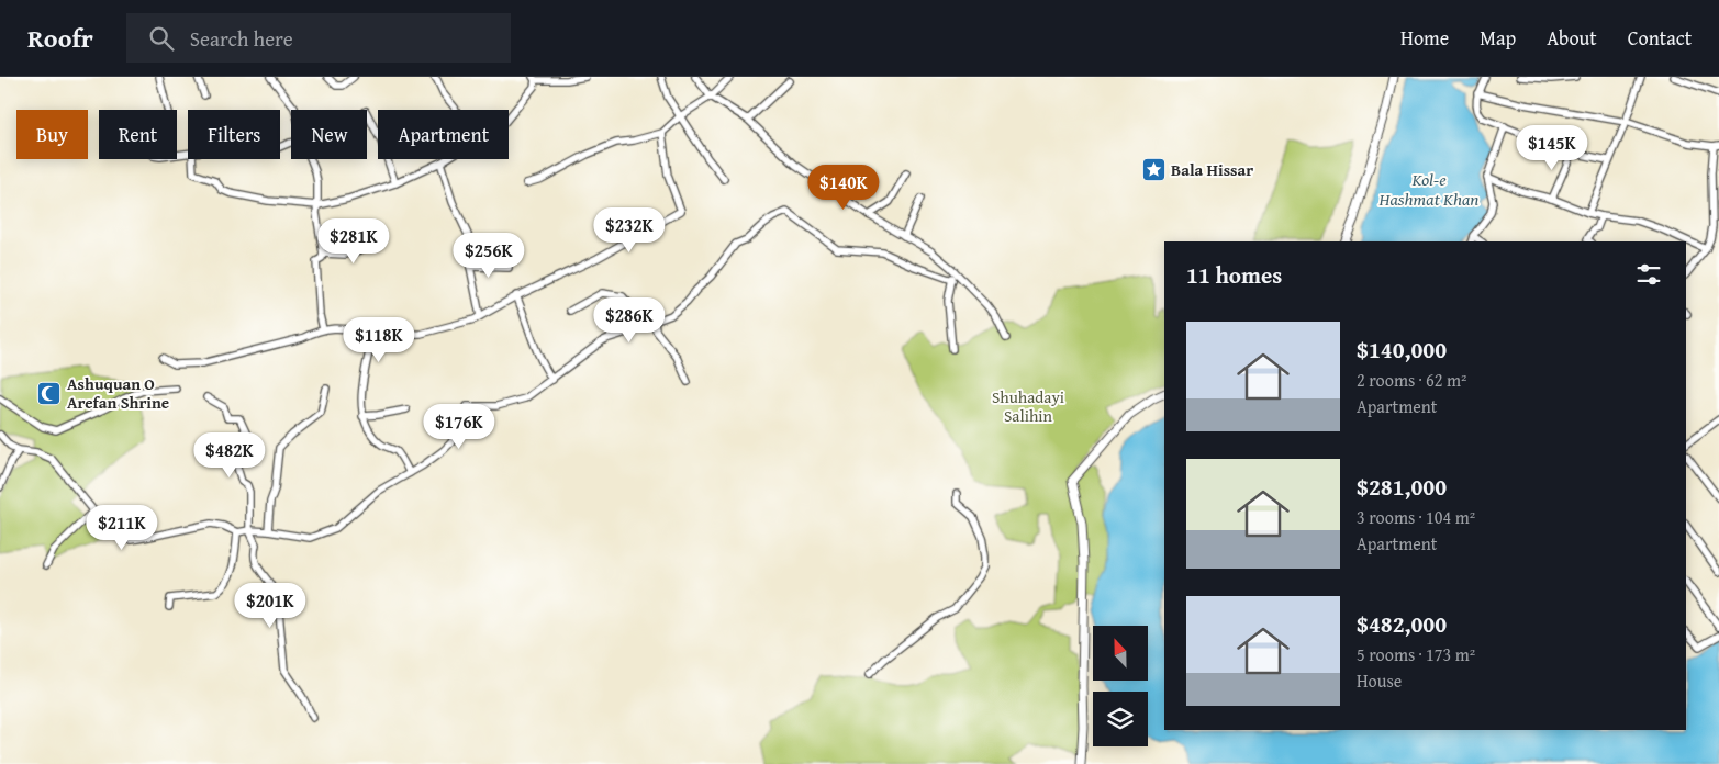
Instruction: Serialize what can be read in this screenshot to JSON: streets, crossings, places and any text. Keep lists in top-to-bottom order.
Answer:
{
  "water": ["Kol-e Hashmat Khan"],
  "parks": ["Shuhadayi Salihin"],
  "places": {
    "place": ["Bala Hissar"],
    "mosque": ["Ashuquan O Arefan Shrine"]
  },
  "north": "top",
  "page": {
    "header": "Roofr",
    "search": "Search here",
    "nav": [
      "Home",
      "Map",
      "About",
      "Contact"
    ],
    "chip": [
      "Buy",
      "Rent",
      "Filters",
      "New",
      "Apartment"
    ],
    "price": [
      "$145K",
      "$140K",
      "$232K",
      "$281K",
      "$256K",
      "$286K",
      "$118K",
      "$176K",
      "$482K",
      "$211K",
      "$201K"
    ],
    "heading": "11 homes",
    "list": [
      {
        "name": "$140,000",
        "note": "2 rooms · 62 m² · Apartment"
      },
      {
        "name": "$281,000",
        "note": "3 rooms · 104 m² · Apartment"
      },
      {
        "name": "$482,000",
        "note": "5 rooms · 173 m² · House"
      }
    ]
  }
}
